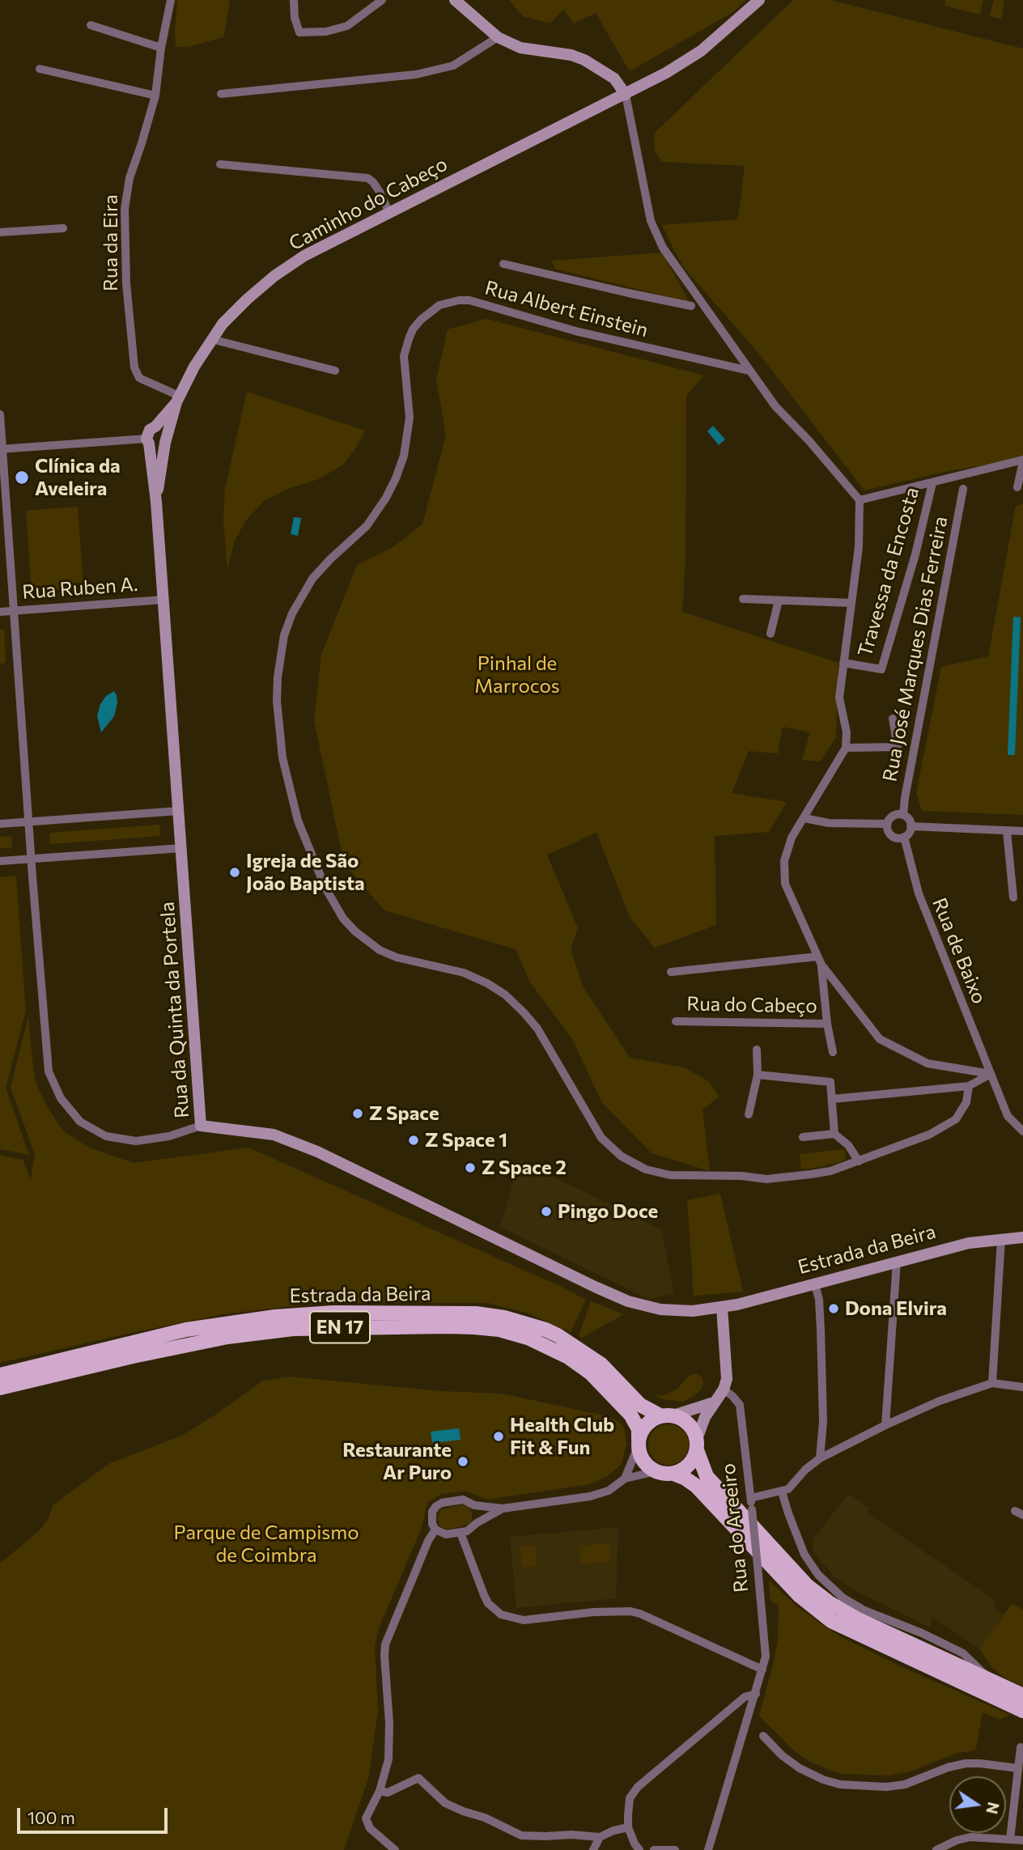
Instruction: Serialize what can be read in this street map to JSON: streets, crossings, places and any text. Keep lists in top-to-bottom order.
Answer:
{
  "streets": {
    "main road": ["Estrada da Beira", "EN 17"],
    "street": [
      "Caminho do Cabeço",
      "Rua da Eira",
      "Rua Albert Einstein",
      "Travessa da Encosta",
      "Rua Ruben A.",
      "Rua José Marques Dias Ferreira",
      "Rua de Baixo",
      "Rua do Cabeço",
      "Rua da Quinta da Portela",
      "Rua do Areeiro"
    ]
  },
  "crossings": [
    ["Caminho do Cabeço", "Rua da Eira"],
    ["Caminho do Cabeço", "Rua da Quinta da Portela"],
    ["Rua Ruben A.", "Rua da Quinta da Portela"],
    ["Rua José Marques Dias Ferreira", "Rua de Baixo"],
    ["Rua da Quinta da Portela", "Estrada da Beira"]
  ],
  "parks": ["Pinhal de Marrocos", "Parque de Campismo de Coimbra"],
  "places": [
    "Clínica da Aveleira",
    "Igreja de São João Baptista",
    "Z Space",
    "Z Space 1",
    "Z Space 2",
    "Pingo Doce",
    "Dona Elvira",
    "Health Club Fit & Fun",
    "Restaurante Ar Puro"
  ],
  "scale_bar": "100 m",
  "north": "right"
}
